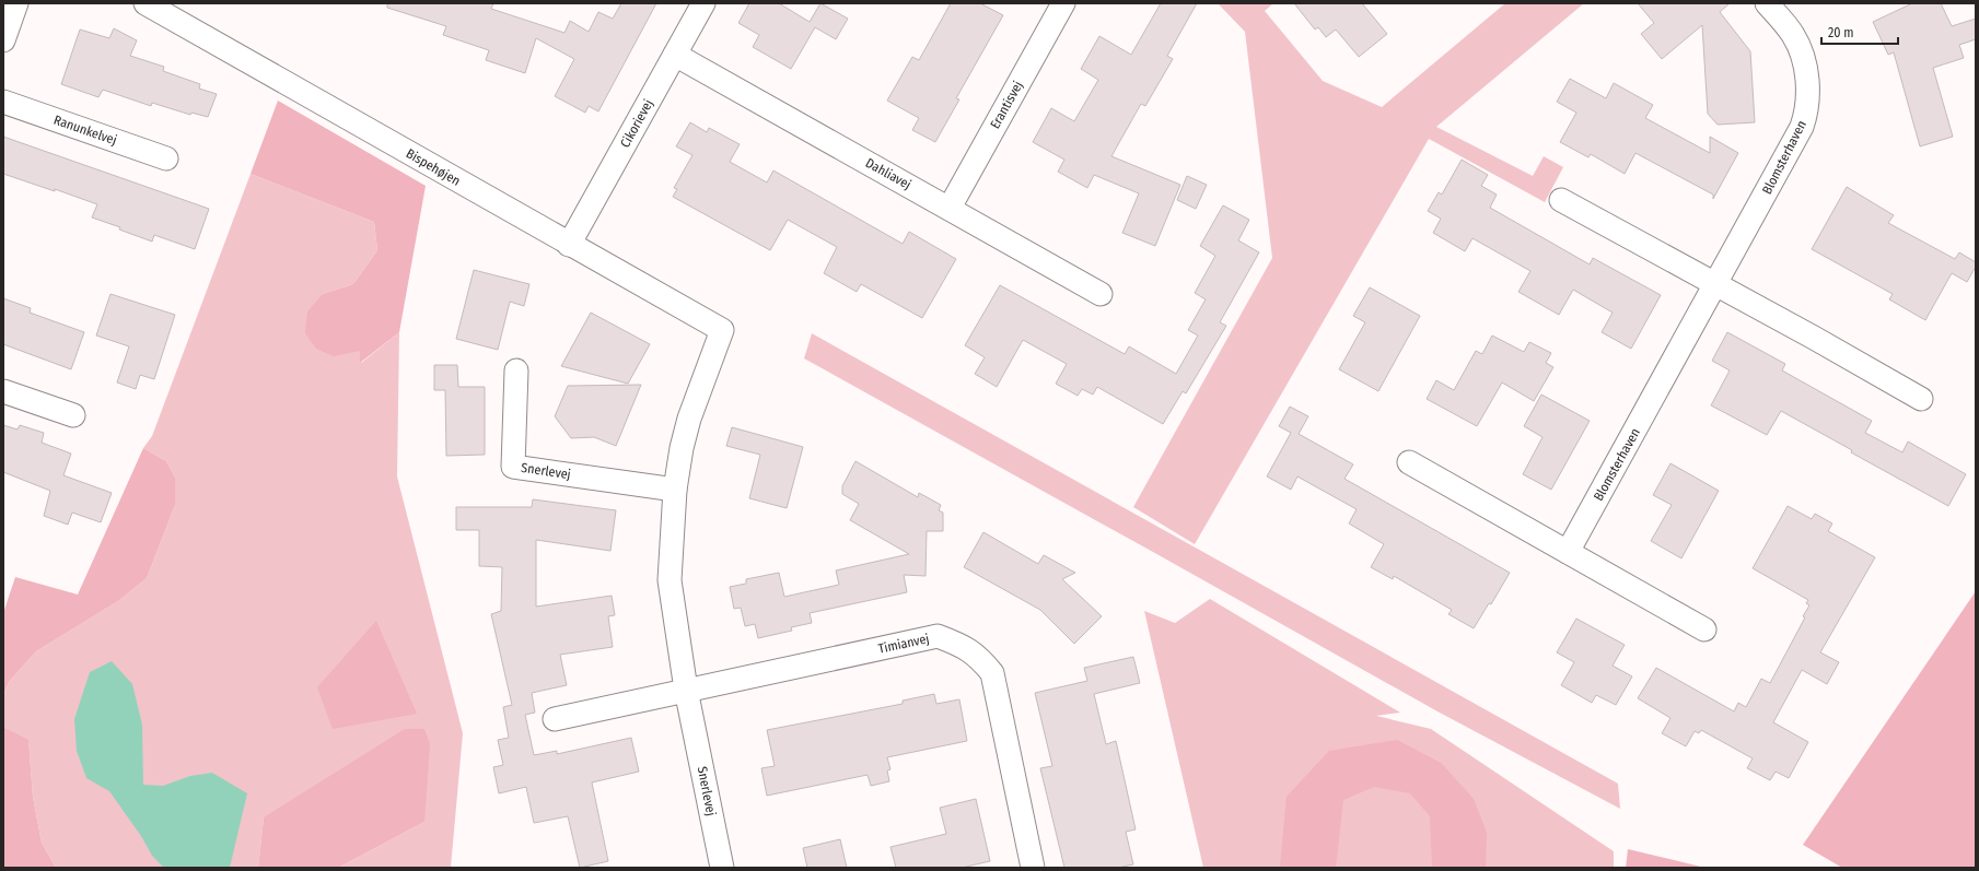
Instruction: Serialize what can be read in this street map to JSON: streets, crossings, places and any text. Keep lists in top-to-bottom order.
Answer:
{
  "streets": {
    "street": [
      "Erantisvej",
      "Cikorievej",
      "Ranunkelvej",
      "Blomsterhaven",
      "Bispehøjen",
      "Dahliavej",
      "Snerlevej",
      "Timianvej"
    ]
  },
  "crossings": [
    ["Erantisvej", "Dahliavej"],
    ["Cikorievej", "Bispehøjen"],
    ["Cikorievej", "Dahliavej"],
    ["Bispehøjen", "Snerlevej"],
    ["Snerlevej", "Timianvej"]
  ],
  "scale_bar": "20 m"
}
